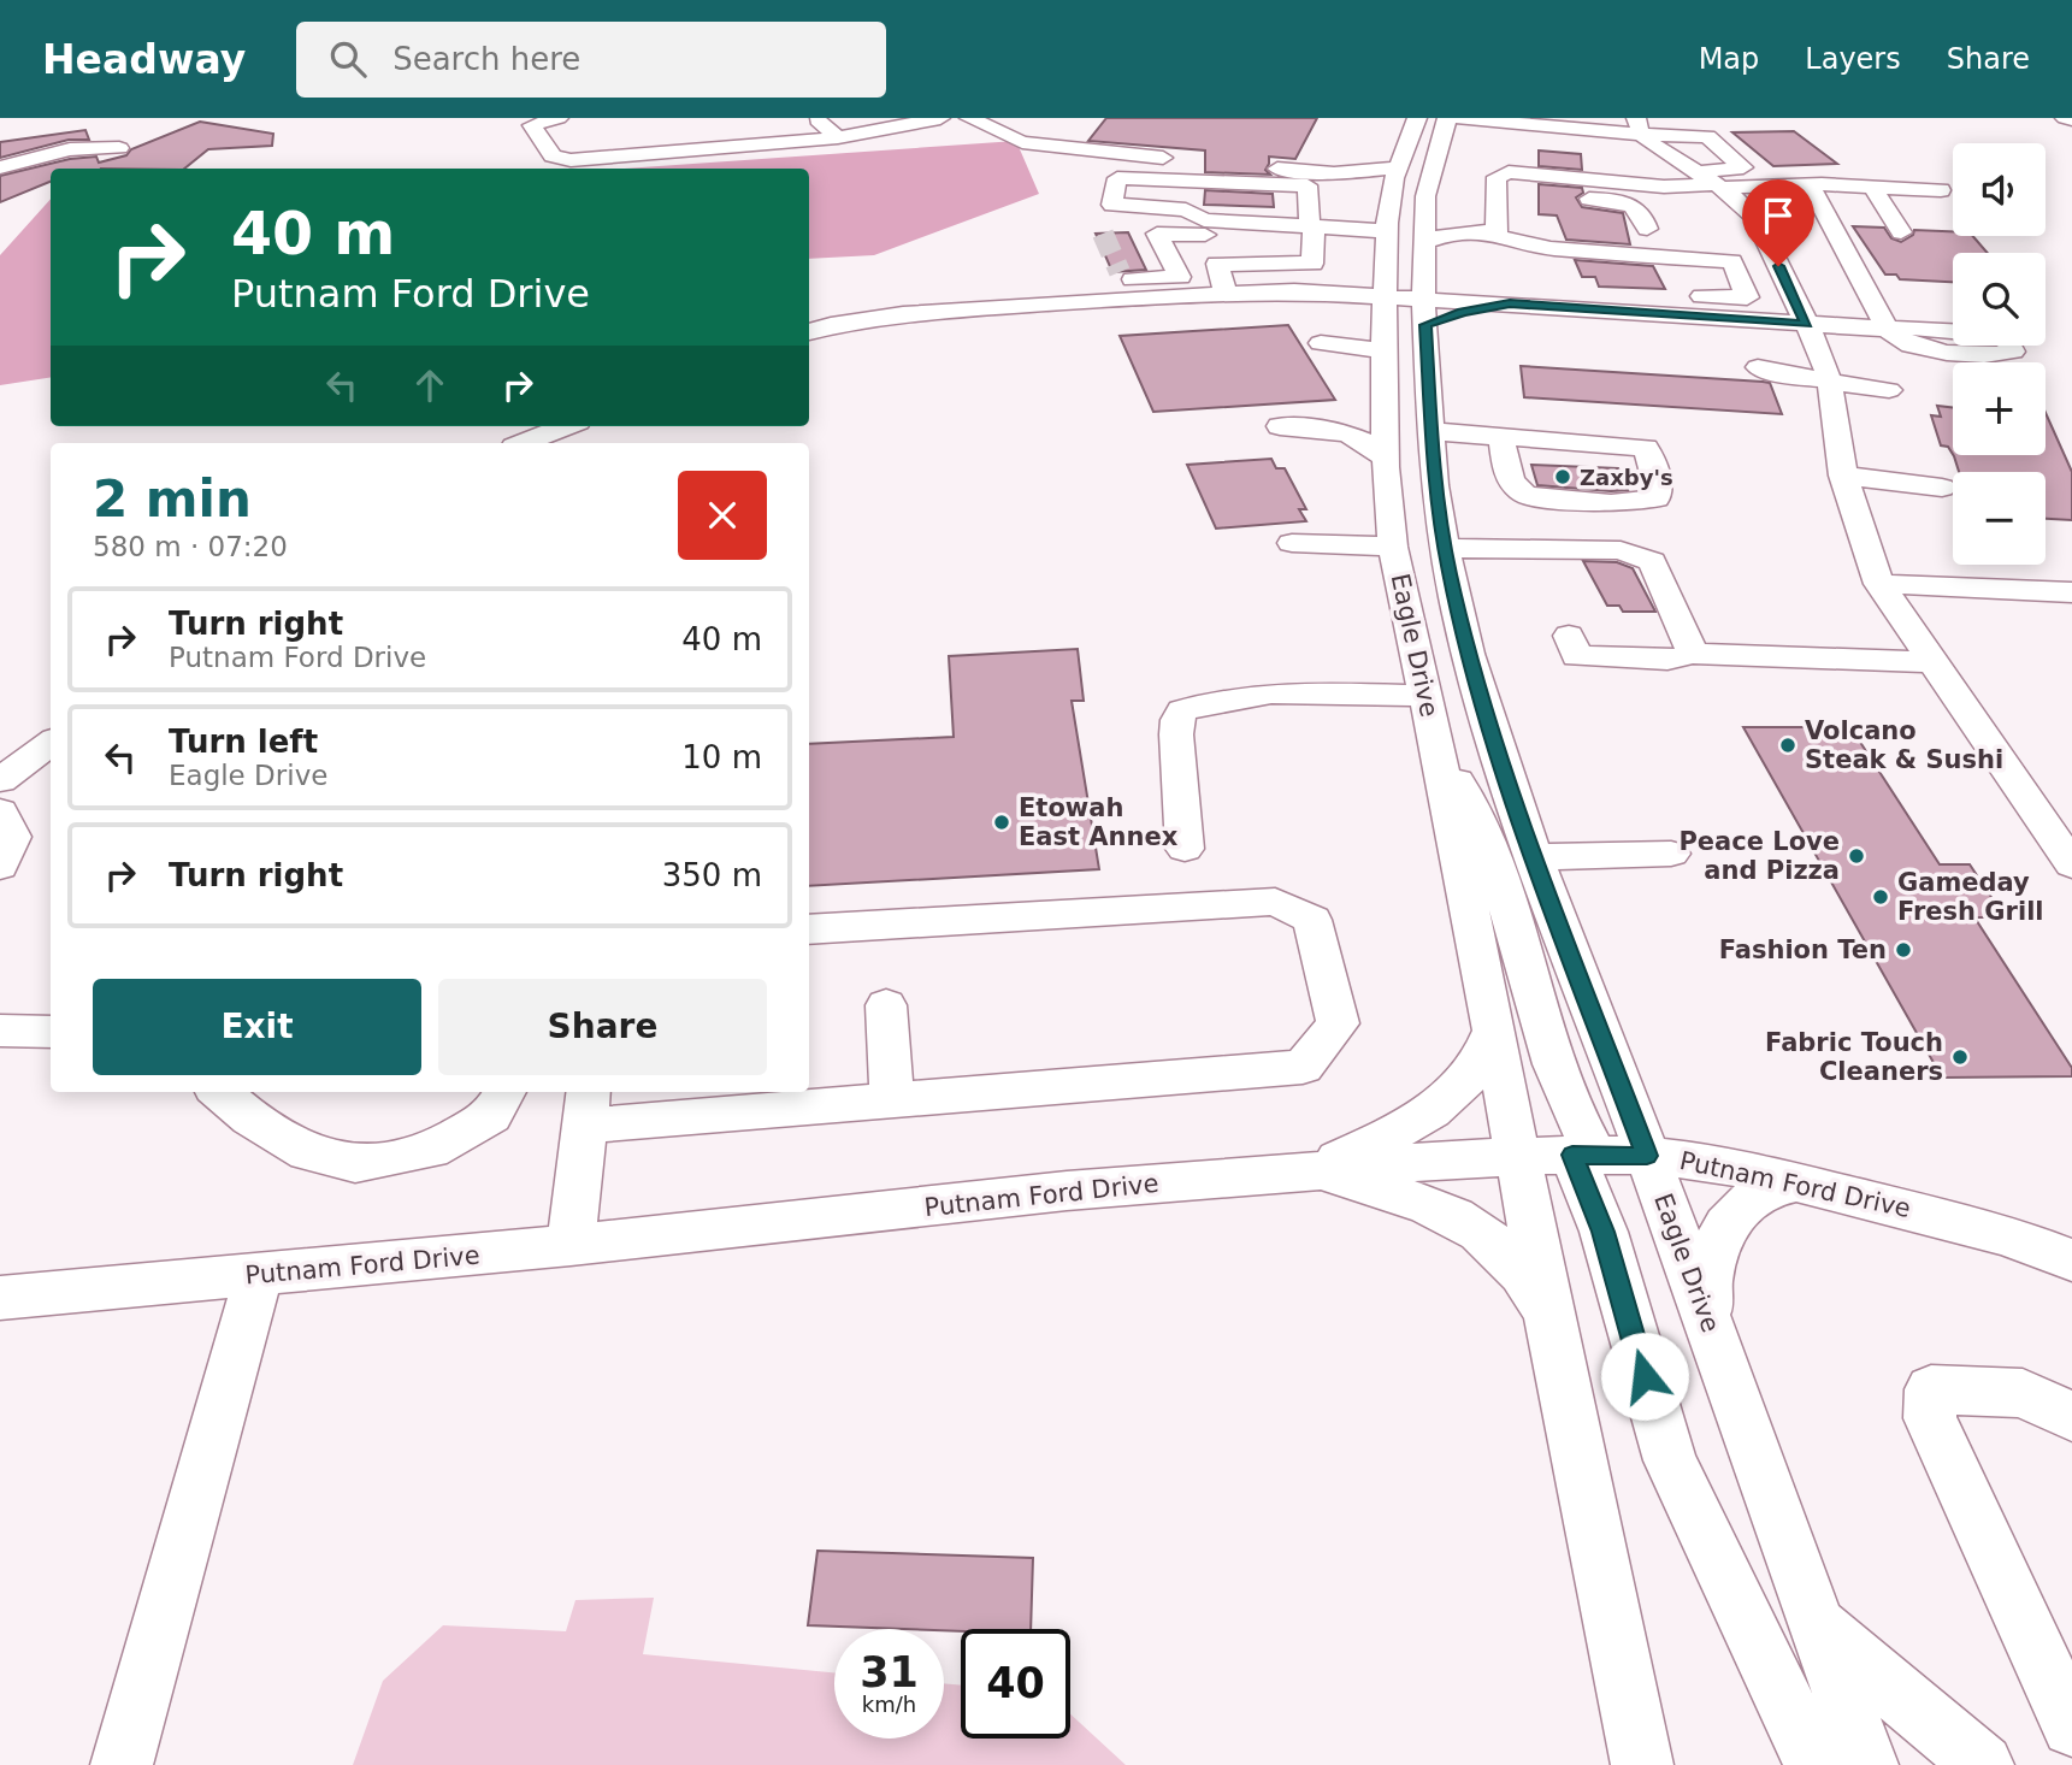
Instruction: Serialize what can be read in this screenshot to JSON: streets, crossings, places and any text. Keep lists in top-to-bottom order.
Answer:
{
  "streets": {
    "street": ["Eagle Drive", "Putnam Ford Drive"]
  },
  "crossings": [
    ["Eagle Drive", "Putnam Ford Drive"]
  ],
  "places": [
    "Zaxby's",
    "Volcano Steak & Sushi",
    "Etowah East Annex",
    "Peace Love and Pizza",
    "Gameday Fresh Grill",
    "Fashion Ten",
    "Fabric Touch Cleaners"
  ],
  "page": {
    "header": "Headway",
    "search": "Search here",
    "nav": ["Map", "Layers", "Share"],
    "map_buttons": ["+", "−"],
    "turn": ["40 m", "Putnam Ford Drive"],
    "heading": ["2 min", "580 m · 07:20"],
    "list": [
      {
        "name": "Turn right",
        "note": "Putnam Ford Drive",
        "value": "40 m"
      },
      {
        "name": "Turn left",
        "note": "Eagle Drive",
        "value": "10 m"
      },
      {
        "name": "Turn right",
        "value": "350 m"
      }
    ],
    "buttons": ["Exit", "Share"],
    "speed": "31 km/h",
    "limit": "40"
  }
}
